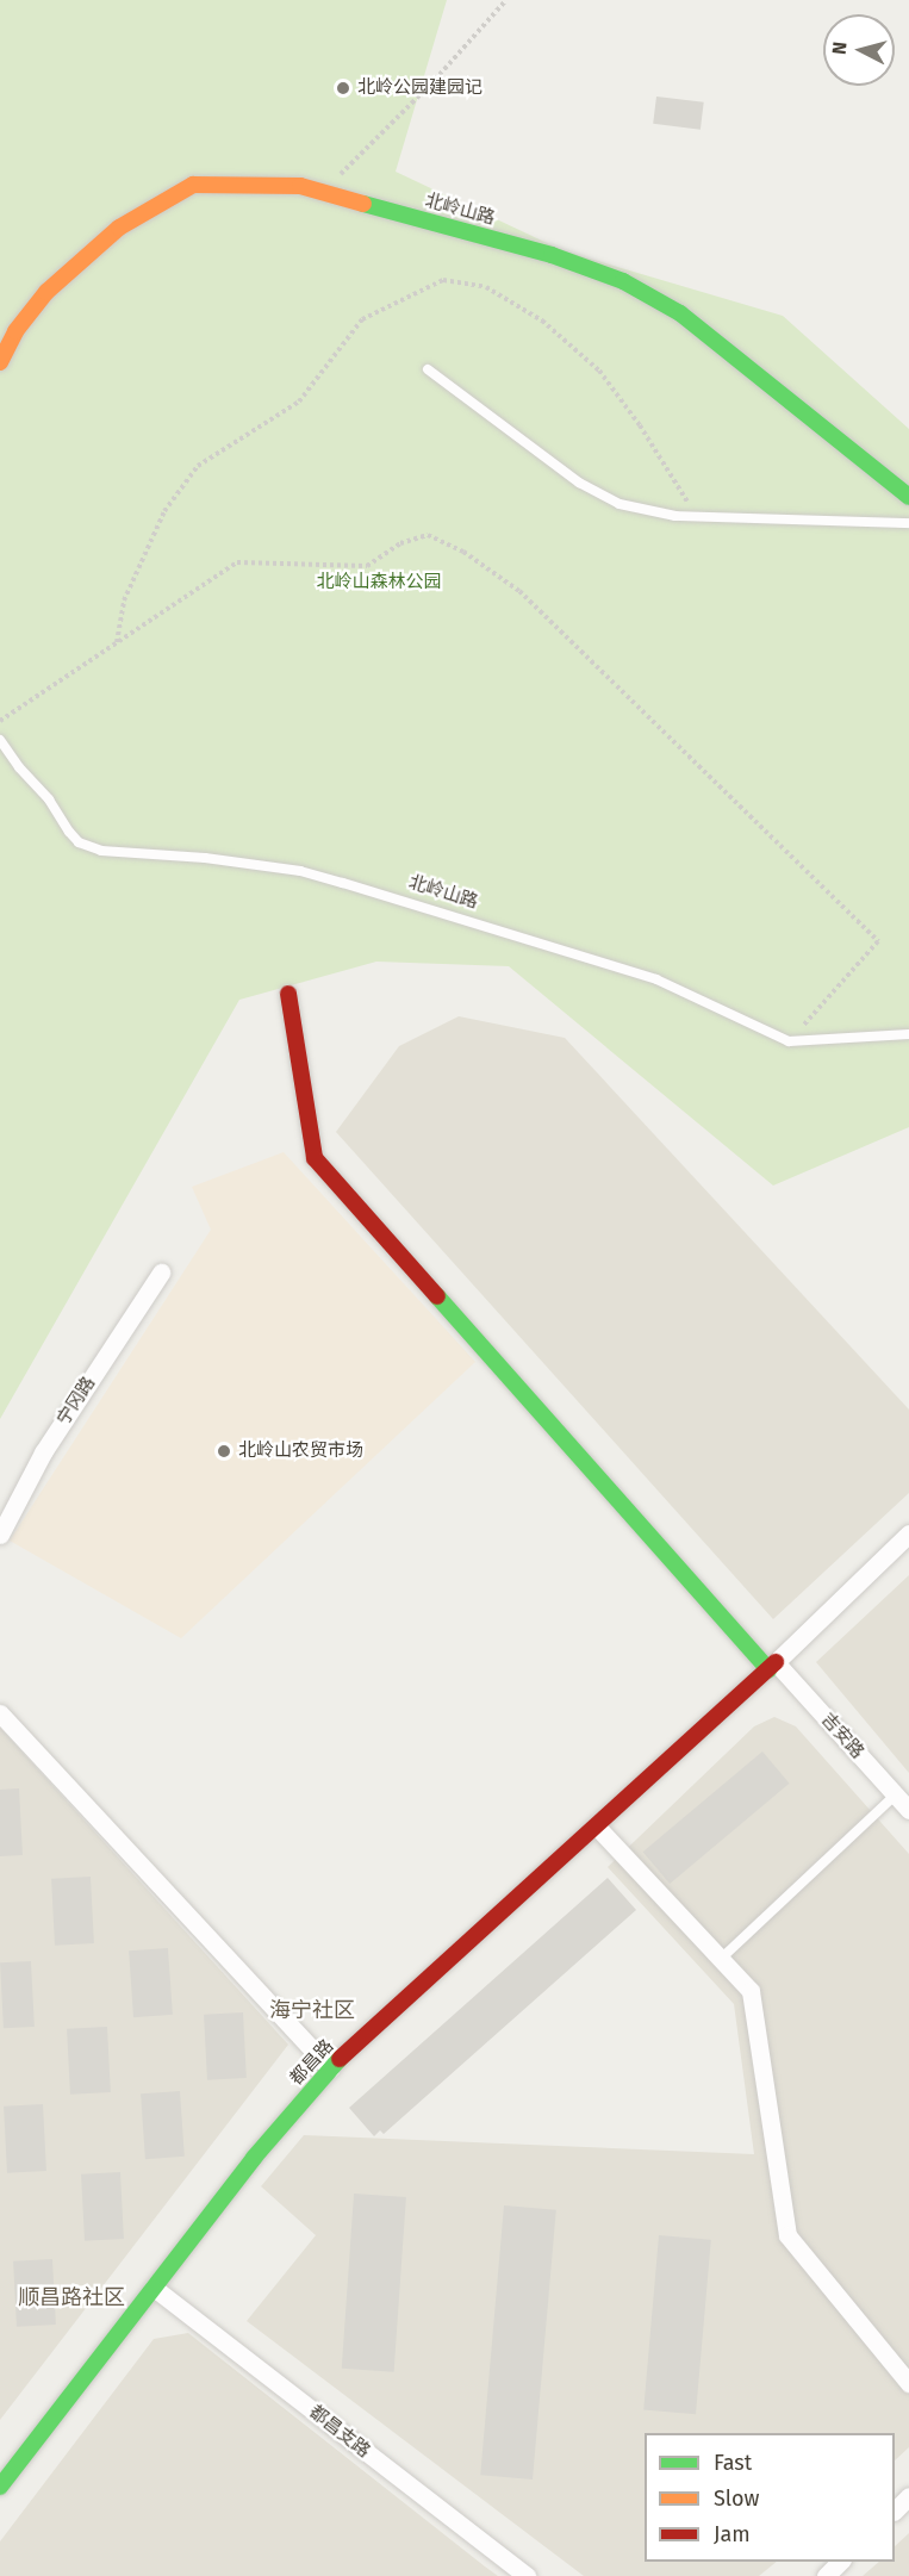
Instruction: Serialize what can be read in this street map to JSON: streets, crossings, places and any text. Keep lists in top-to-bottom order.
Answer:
{
  "streets": {
    "street": [
      "北岭山路",
      "宁冈路",
      "吉安路",
      "都昌路",
      "都昌支路"
    ]
  },
  "crossings": [
    ["吉安路", "都昌路"],
    ["都昌路", "都昌支路"]
  ],
  "districts": ["海宁社区", "顺昌路社区"],
  "parks": ["北岭山森林公园"],
  "places": ["北岭公园建园记", "北岭山农贸市场"],
  "legend": ["Fast", "Slow", "Jam"],
  "north": "left"
}
